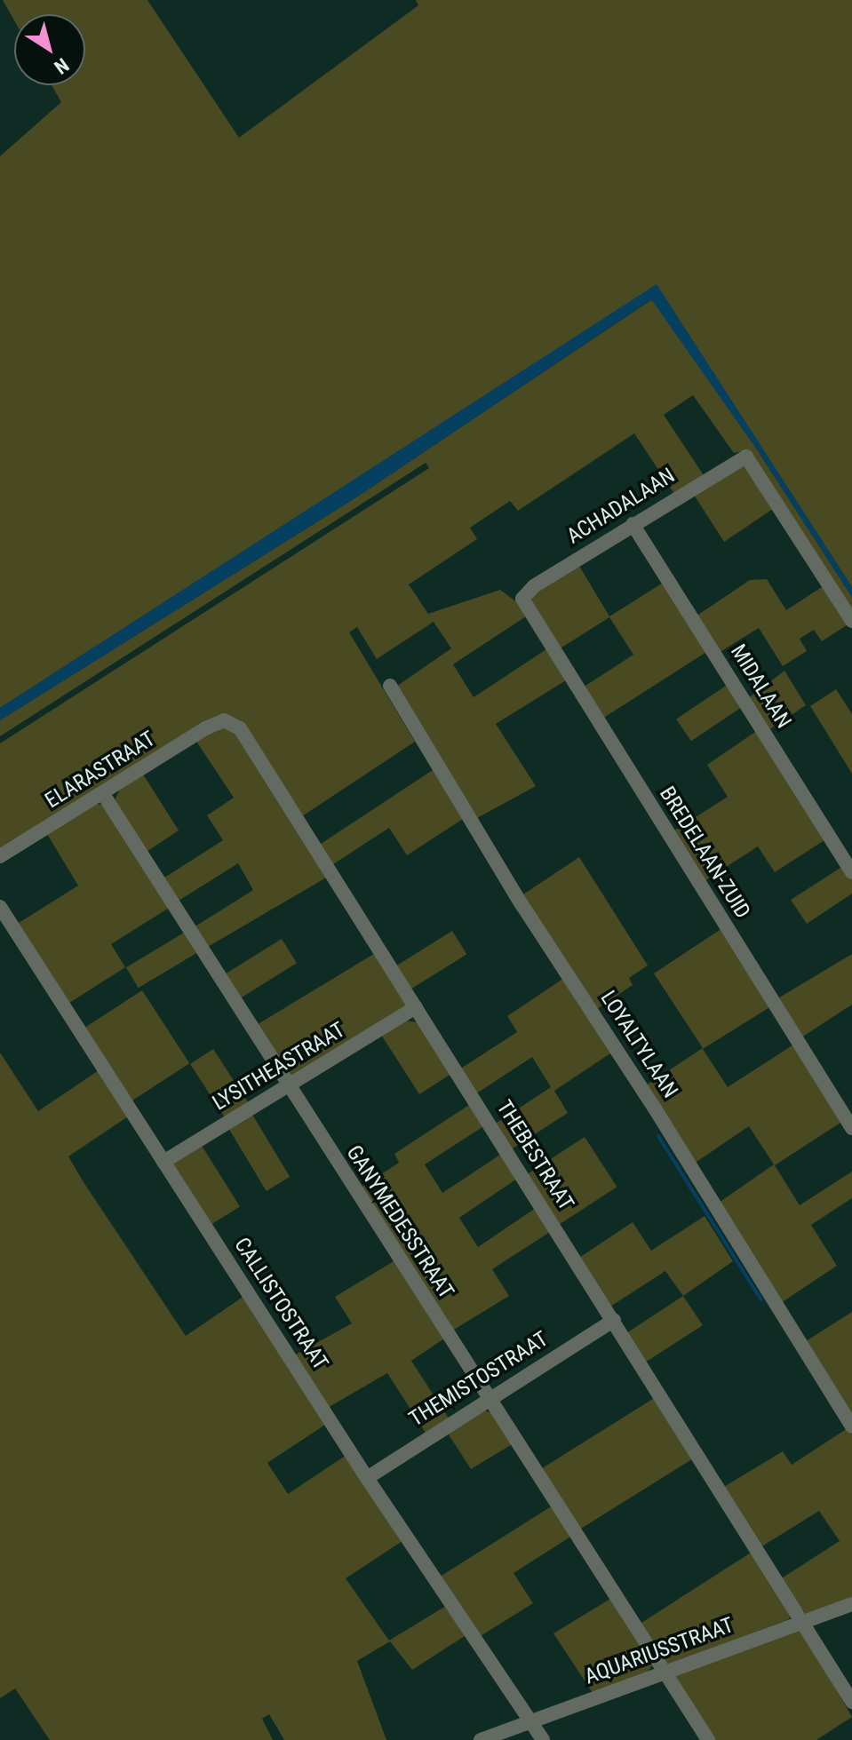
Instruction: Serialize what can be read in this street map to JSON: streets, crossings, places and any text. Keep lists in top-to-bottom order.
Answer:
{
  "streets": {
    "street": [
      "ACHADALAAN",
      "MIDALAAN",
      "ELARASTRAAT",
      "BREDELAAN-ZUID",
      "LOYALTYLAAN",
      "LYSITHEASTRAAT",
      "THEBESTRAAT",
      "GANYMEDESSTRAAT",
      "CALLISTOSTRAAT",
      "THEMISTOSTRAAT",
      "AQUARIUSSTRAAT"
    ]
  },
  "crossings": [
    ["ACHADALAAN", "MIDALAAN"],
    ["ACHADALAAN", "BREDELAAN-ZUID"],
    ["ELARASTRAAT", "THEBESTRAAT"],
    ["ELARASTRAAT", "GANYMEDESSTRAAT"],
    ["LYSITHEASTRAAT", "THEBESTRAAT"],
    ["LYSITHEASTRAAT", "GANYMEDESSTRAAT"],
    ["LYSITHEASTRAAT", "CALLISTOSTRAAT"],
    ["THEBESTRAAT", "THEMISTOSTRAAT"],
    ["THEBESTRAAT", "AQUARIUSSTRAAT"],
    ["GANYMEDESSTRAAT", "THEMISTOSTRAAT"],
    ["GANYMEDESSTRAAT", "AQUARIUSSTRAAT"],
    ["CALLISTOSTRAAT", "THEMISTOSTRAAT"],
    ["CALLISTOSTRAAT", "AQUARIUSSTRAAT"]
  ],
  "north": "bottom right"
}
